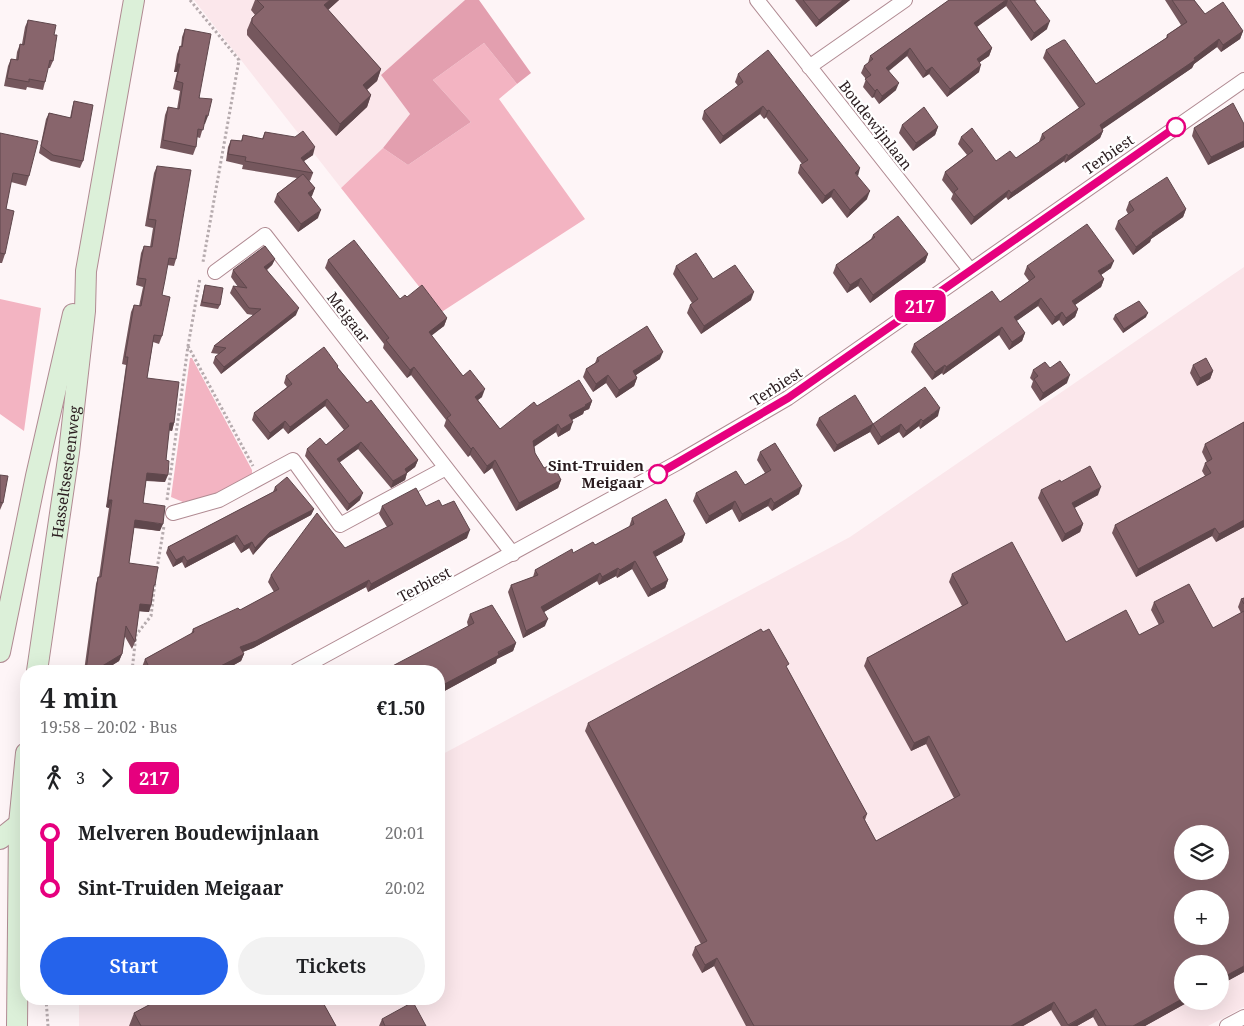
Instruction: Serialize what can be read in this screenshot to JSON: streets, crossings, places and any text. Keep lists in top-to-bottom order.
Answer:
{
  "streets": {
    "main road": ["Hasseltsesteenweg"],
    "street": ["Boudewijnlaan", "Terbiest", "Meigaar"]
  },
  "crossings": [
    ["Boudewijnlaan", "Terbiest"],
    ["Terbiest", "Meigaar"]
  ],
  "places": ["Sint-Truiden Meigaar"],
  "lines": ["bus line 217"],
  "page": {
    "on_map": "217",
    "heading": ["4 min", "19:58 – 20:02 · Bus", "€1.50"],
    "legs": ["3", "217"],
    "list": [
      {
        "name": "Melveren Boudewijnlaan",
        "value": "20:01"
      },
      {
        "name": "Sint-Truiden Meigaar",
        "value": "20:02"
      }
    ],
    "map_buttons": ["+", "−"],
    "buttons": ["Start", "Tickets"]
  }
}
